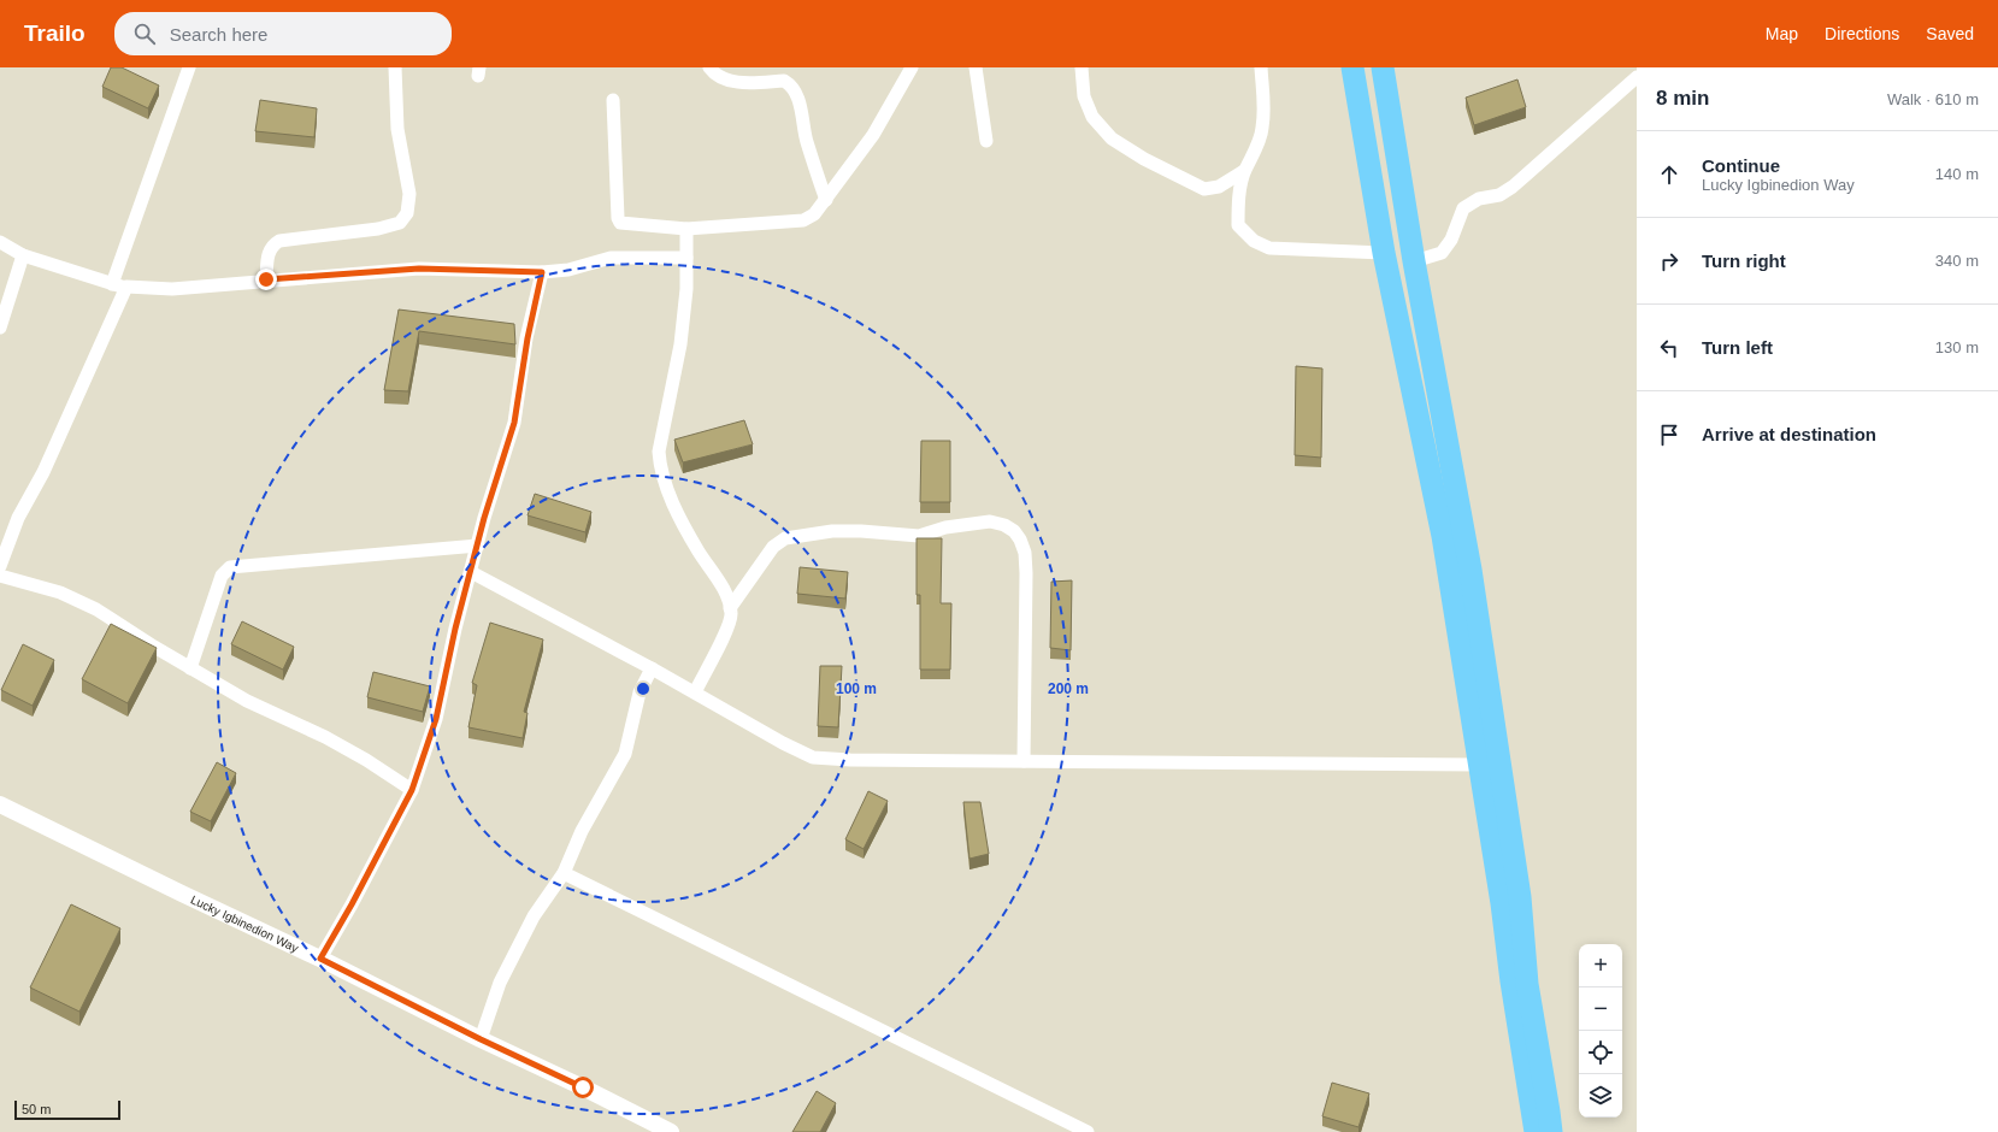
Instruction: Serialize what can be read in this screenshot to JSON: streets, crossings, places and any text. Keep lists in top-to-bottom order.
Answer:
{
  "streets": {
    "street": ["Lucky Igbinedion Way"]
  },
  "scale_bar": "50 m",
  "page": {
    "header": "Trailo",
    "search": "Search here",
    "nav": ["Map", "Directions", "Saved"],
    "heading": ["8 min", "Walk · 610 m"],
    "list": [
      ["Continue", "Lucky Igbinedion Way", "140 m"],
      ["Turn right", "340 m"],
      ["Turn left", "130 m"],
      "Arrive at destination"
    ],
    "map_buttons": ["+", "−"],
    "scale": "50 m"
  },
  "rings": ["100 m", "200 m"]
}
